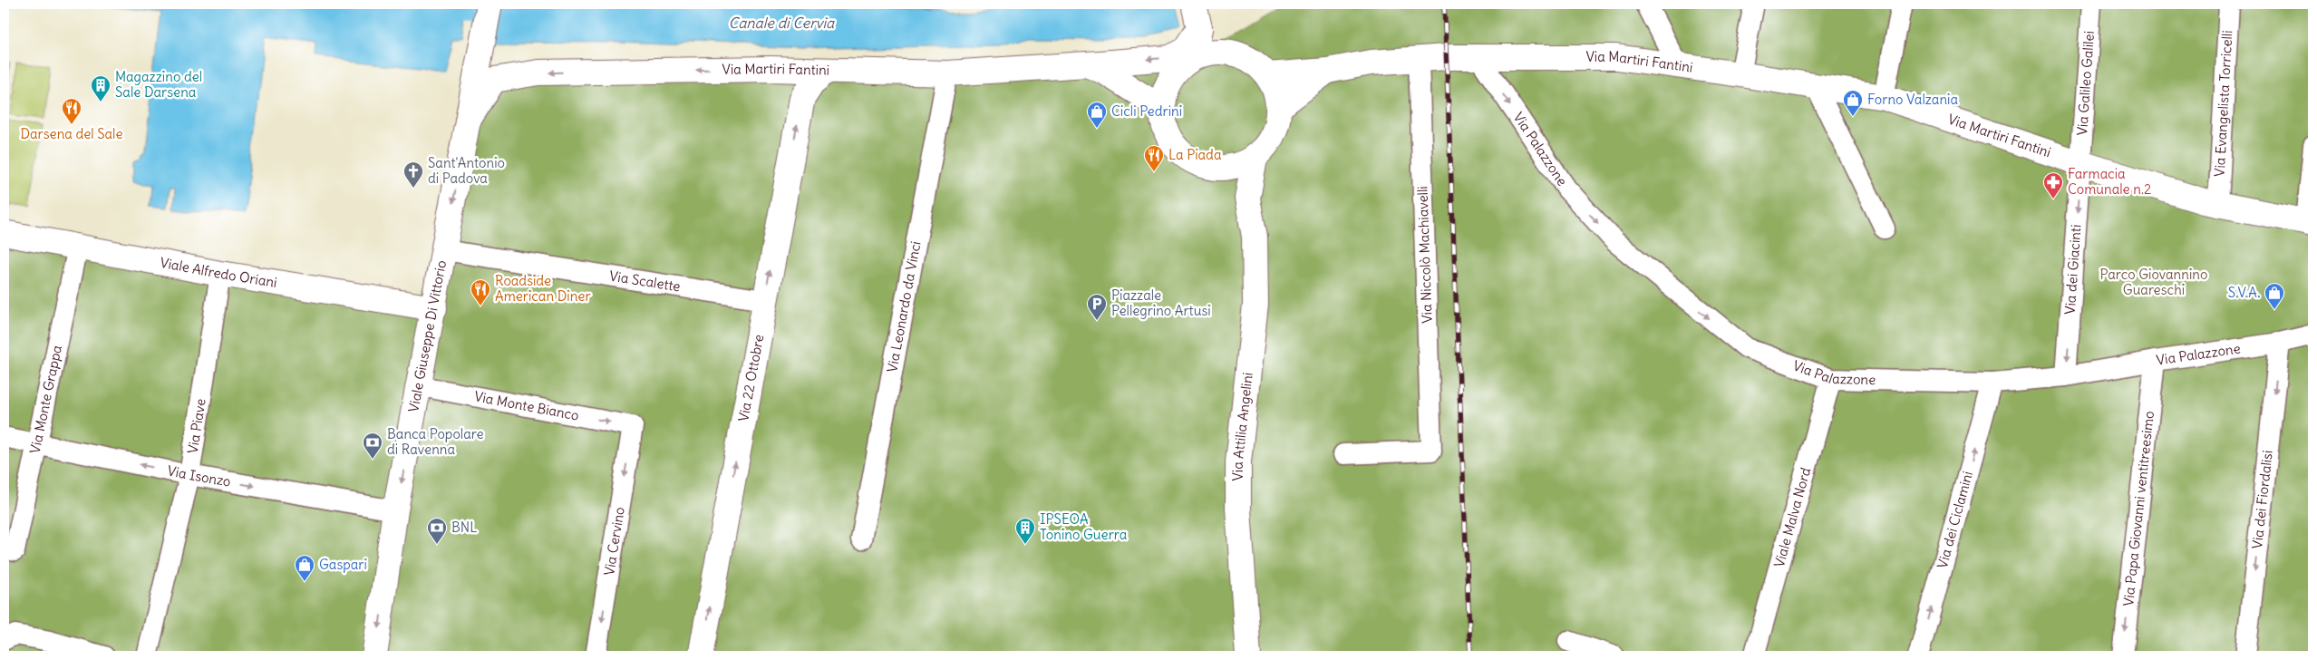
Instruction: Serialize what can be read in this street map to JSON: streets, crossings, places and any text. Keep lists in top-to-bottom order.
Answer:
{
  "streets": {
    "street": [
      "Via Martiri Fantini",
      "Via Galileo Galilei",
      "Via Evangelista Torricelli",
      "Via Palazzone",
      "Via Niccolò Machiavelli",
      "Via dei Giacinti",
      "Viale Alfredo Oriani",
      "Via Scalette",
      "Via Leonardo da Vinci",
      "Viale Giuseppe Di Vittorio",
      "Via 22 Ottobre",
      "Via Monte Grappa",
      "Via Monte Bianco",
      "Via Piave",
      "Via Attilia Angelini",
      "Via Isonzo",
      "Via dei Fiordalisi",
      "Via Papa Giovanni ventitreesimo",
      "Viale Malva Nord",
      "Via dei Ciclamini",
      "Via Cervino"
    ]
  },
  "crossings": [
    ["Via Martiri Fantini", "Via Galileo Galilei"],
    ["Via Martiri Fantini", "Via Evangelista Torricelli"],
    ["Via Martiri Fantini", "Via Palazzone"],
    ["Via Martiri Fantini", "Via Niccolò Machiavelli"],
    ["Via Martiri Fantini", "Via dei Giacinti"],
    ["Via Martiri Fantini", "Via Leonardo da Vinci"],
    ["Via Martiri Fantini", "Viale Giuseppe Di Vittorio"],
    ["Via Martiri Fantini", "Via 22 Ottobre"],
    ["Via Martiri Fantini", "Via Attilia Angelini"],
    ["Via Galileo Galilei", "Via dei Giacinti"],
    ["Via Palazzone", "Via dei Giacinti"],
    ["Via Palazzone", "Via dei Fiordalisi"],
    ["Via Palazzone", "Via Papa Giovanni ventitreesimo"],
    ["Via Palazzone", "Viale Malva Nord"],
    ["Via Palazzone", "Via dei Ciclamini"],
    ["Viale Alfredo Oriani", "Viale Giuseppe Di Vittorio"],
    ["Viale Alfredo Oriani", "Via Monte Grappa"],
    ["Viale Alfredo Oriani", "Via Piave"],
    ["Via Scalette", "Viale Giuseppe Di Vittorio"],
    ["Via Scalette", "Via 22 Ottobre"],
    ["Viale Giuseppe Di Vittorio", "Via Monte Bianco"],
    ["Viale Giuseppe Di Vittorio", "Via Isonzo"],
    ["Via Monte Grappa", "Via Isonzo"],
    ["Via Monte Bianco", "Via Cervino"],
    ["Via Piave", "Via Isonzo"]
  ],
  "one_way": [
    "Via Palazzone",
    "Via dei Giacinti",
    "Viale Giuseppe Di Vittorio",
    "Via 22 Ottobre",
    "Via Monte Bianco",
    "Via dei Fiordalisi",
    "Via Papa Giovanni ventitreesimo",
    "Via dei Ciclamini",
    "Via Cervino"
  ],
  "water": ["Canale di Cervia"],
  "parks": ["Parco Giovannino Guareschi"],
  "places": {
    "building": ["Magazzino del Sale Darsena", "IPSEOA Tonino Guerra"],
    "shop": [
      "Forno Valzania",
      "Cicli Pedrini",
      "S.V.A.",
      "Gaspari"
    ],
    "restaurant": ["Darsena del Sale", "La Piada", "Roadside American Diner"],
    "church": ["Sant'Antonio di Padova"],
    "pharmacy": ["Farmacia Comunale n.2"],
    "parking": ["Piazzale Pellegrino Artusi"],
    "bank": ["Banca Popolare di Ravenna", "BNL"]
  }
}
